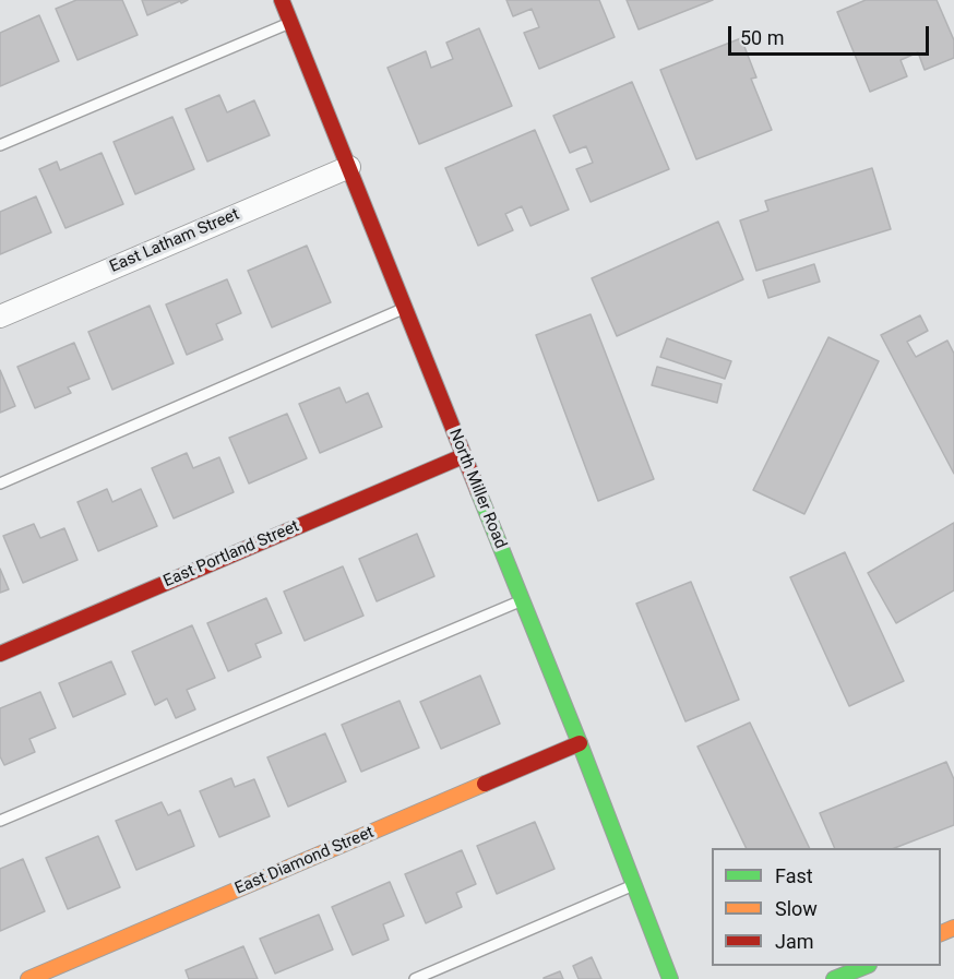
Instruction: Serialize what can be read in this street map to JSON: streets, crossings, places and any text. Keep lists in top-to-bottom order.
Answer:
{
  "streets": {
    "street": [
      "East Latham Street",
      "North Miller Road",
      "East Portland Street",
      "East Diamond Street"
    ]
  },
  "crossings": [
    ["East Latham Street", "North Miller Road"],
    ["North Miller Road", "East Portland Street"],
    ["North Miller Road", "East Diamond Street"]
  ],
  "legend": ["Fast", "Slow", "Jam"],
  "scale_bar": "50 m"
}
